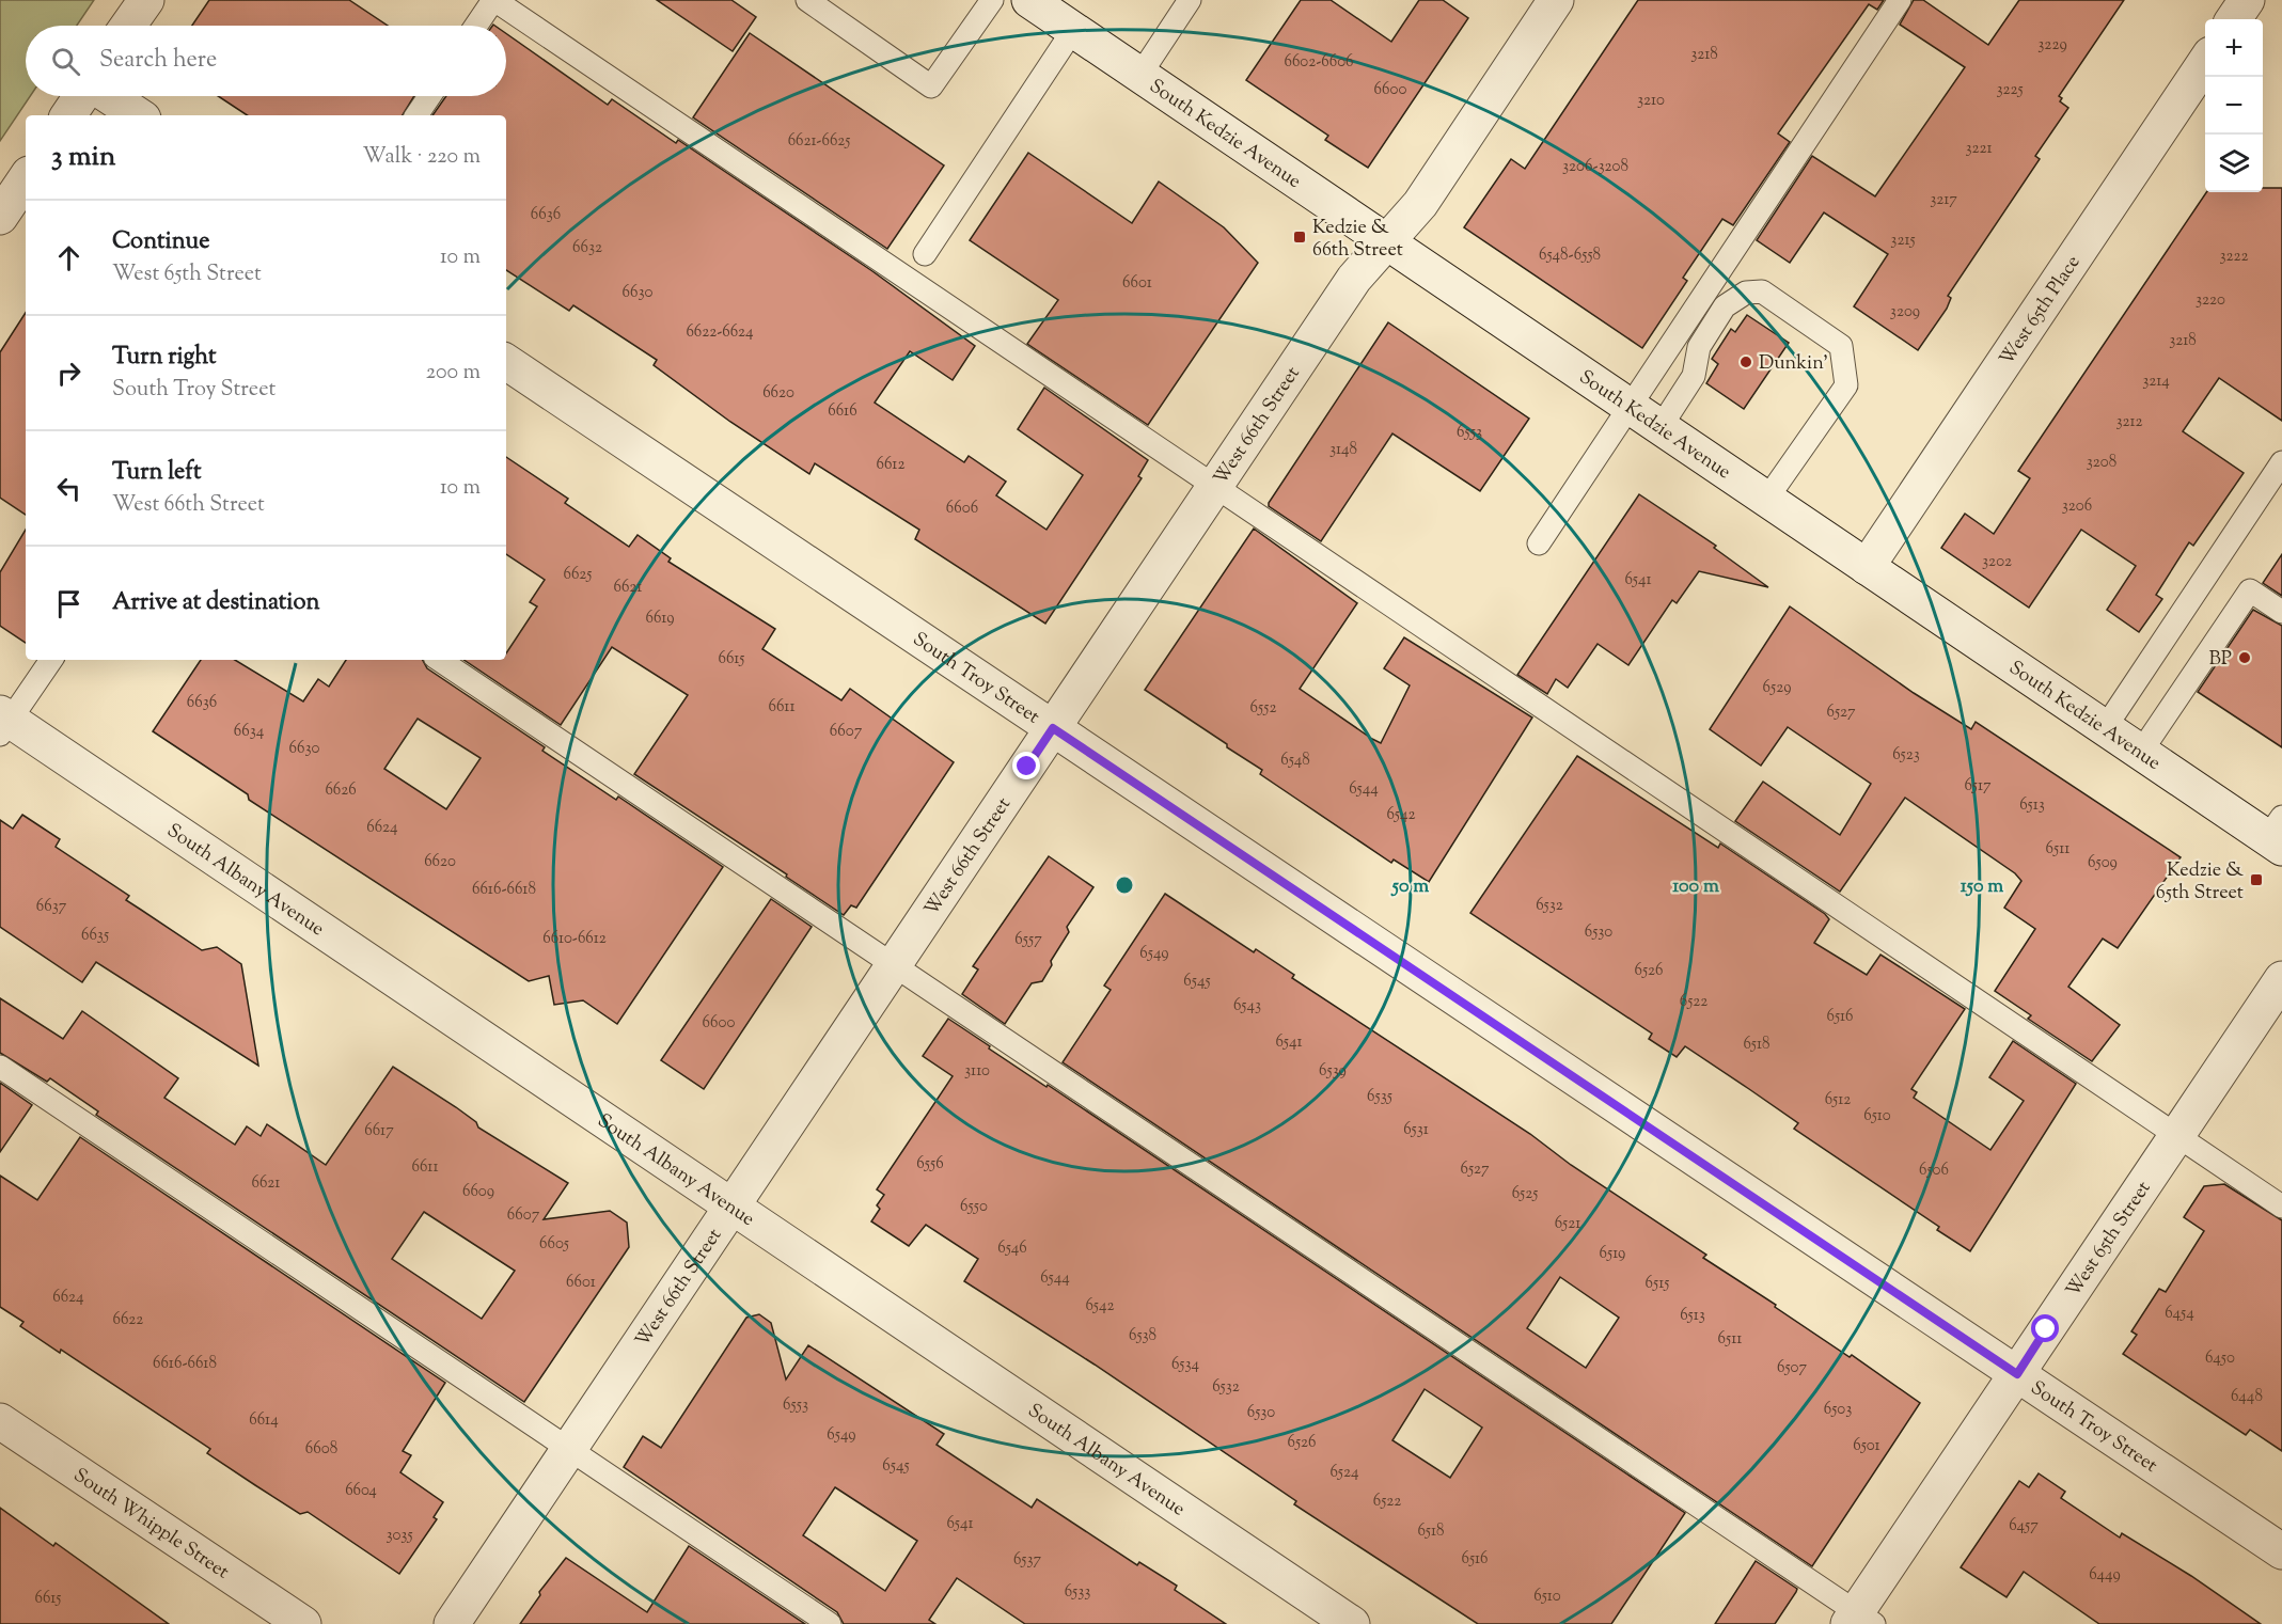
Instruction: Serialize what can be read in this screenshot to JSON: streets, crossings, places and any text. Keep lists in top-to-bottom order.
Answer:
{
  "streets": {
    "street": [
      "South Kedzie Avenue",
      "West 65th Place",
      "West 66th Street",
      "South Troy Street",
      "South Albany Avenue",
      "West 65th Street",
      "South Whipple Street"
    ]
  },
  "crossings": [
    ["South Kedzie Avenue", "West 65th Place"],
    ["South Kedzie Avenue", "West 66th Street"],
    ["West 66th Street", "South Troy Street"],
    ["West 66th Street", "South Albany Avenue"],
    ["South Troy Street", "West 65th Street"]
  ],
  "places": {
    "transit": ["Kedzie & 66th Street", "Kedzie & 65th Street"],
    "other": ["Dunkin'", "BP"]
  },
  "house_numbers": [
    "3229",
    "3218",
    "6602-6606",
    "6600",
    "3225",
    "3210",
    "6621-6625",
    "3221",
    "3206-3208",
    "3217",
    "6636",
    "3215",
    "6632",
    "6548-6558",
    "3222",
    "6601",
    "6630",
    "3220",
    "3209",
    "6622-6624",
    "3218",
    "3214",
    "6620",
    "6616",
    "3212",
    "6553",
    "3148",
    "3208",
    "6612",
    "3206",
    "6606",
    "3202",
    "6625",
    "6541",
    "6621",
    "6619",
    "6615",
    "6529",
    "6636",
    "6611",
    "6552",
    "6527",
    "6634",
    "6607",
    "6630",
    "6523",
    "6548",
    "6517",
    "6544",
    "6626",
    "6513",
    "6542",
    "6624",
    "6511",
    "6620",
    "6509",
    "6616-6618",
    "6532",
    "6637",
    "6530",
    "6635",
    "6610-6612",
    "6557",
    "6549",
    "6526",
    "6545",
    "6522",
    "6543",
    "6516",
    "6600",
    "6541",
    "6518",
    "3110",
    "6539",
    "6535",
    "6512",
    "6510",
    "6531",
    "6617",
    "6556",
    "6611",
    "6527",
    "6506",
    "6621",
    "6609",
    "6525",
    "6550",
    "6607",
    "6521",
    "6605",
    "6546",
    "6519",
    "6544",
    "6601",
    "6515",
    "6624",
    "6542",
    "6454",
    "6513",
    "6622",
    "6538",
    "6511",
    "6450",
    "6616-6618",
    "6534",
    "6507",
    "6532",
    "6448",
    "6553",
    "6503",
    "6530",
    "6614",
    "6549",
    "6526",
    "6501",
    "6608",
    "6545",
    "6524",
    "6604",
    "6522",
    "6541",
    "6457",
    "6518",
    "3035",
    "6516",
    "6537",
    "6449",
    "6533",
    "6510",
    "6615"
  ],
  "page": {
    "map_buttons": ["+", "−"],
    "search": "Search here",
    "heading": ["3 min", "Walk · 220 m"],
    "list": [
      ["Continue", "West 65th Street", "10 m"],
      ["Turn right", "South Troy Street", "200 m"],
      ["Turn left", "West 66th Street", "10 m"],
      "Arrive at destination"
    ]
  },
  "rings": ["50 m", "100 m", "150 m"]
}
